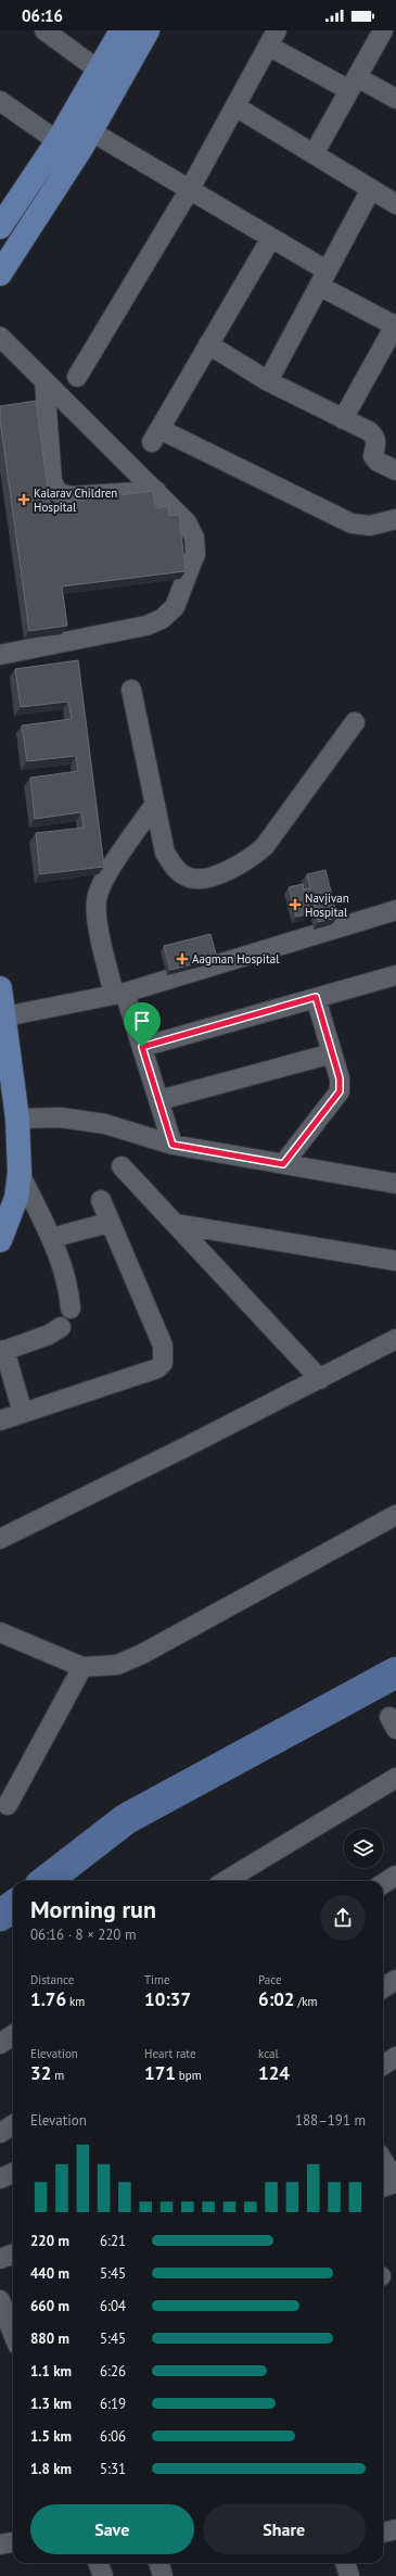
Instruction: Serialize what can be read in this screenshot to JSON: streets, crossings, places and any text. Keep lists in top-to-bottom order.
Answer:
{
  "places": {
    "health": ["Kalarav Children Hospital", "Navjivan Hospital", "Aagman Hospital"]
  },
  "page": {
    "status": "06:16",
    "heading": ["Morning run", "06:16 · 8 × 220 m"],
    "stats": [
      ["Distance", "1.76 km"],
      ["Time", "10:37"],
      ["Pace", "6:02 /km"],
      ["Elevation", "32 m"],
      ["Heart rate", "171 bpm"],
      ["kcal", "124"]
    ],
    "chart": ["Elevation", "188–191 m"],
    "list": [
      {
        "name": "220 m",
        "note": "6:21"
      },
      {
        "name": "440 m",
        "note": "5:45"
      },
      {
        "name": "660 m",
        "note": "6:04"
      },
      {
        "name": "880 m",
        "note": "5:45"
      },
      {
        "name": "1.1 km",
        "note": "6:26"
      },
      {
        "name": "1.3 km",
        "note": "6:19"
      },
      {
        "name": "1.5 km",
        "note": "6:06"
      },
      {
        "name": "1.8 km",
        "note": "5:31"
      }
    ],
    "buttons": ["Save", "Share"]
  }
}
